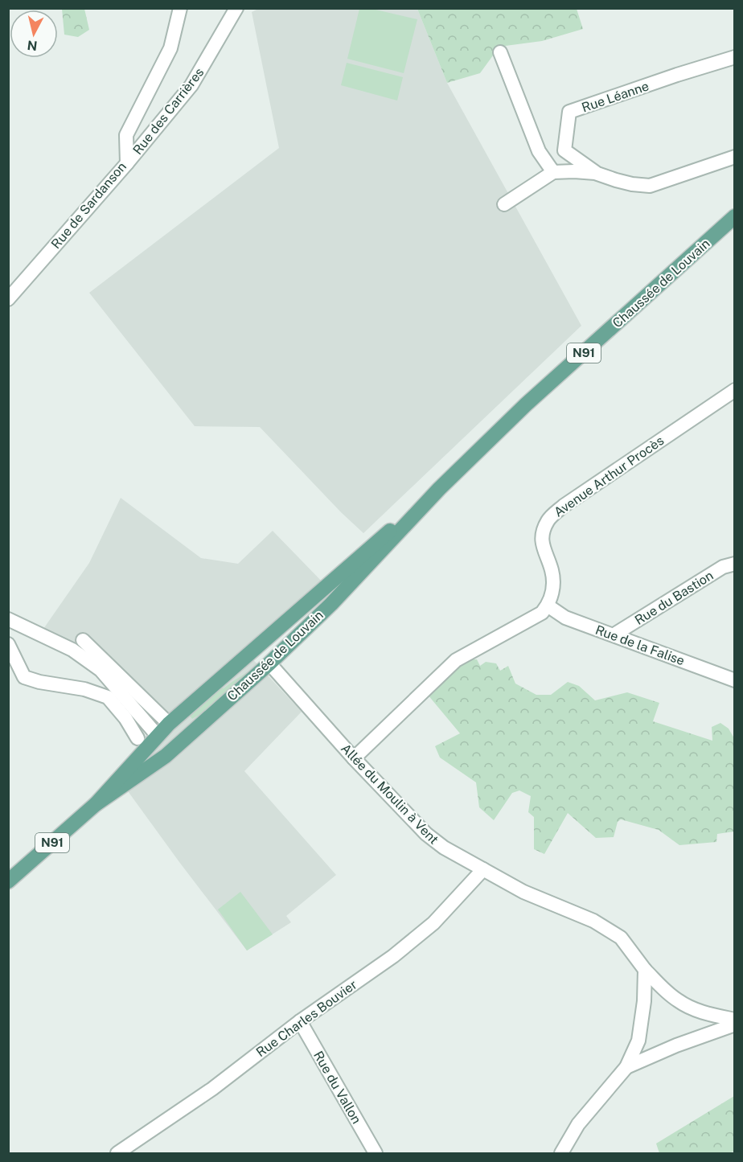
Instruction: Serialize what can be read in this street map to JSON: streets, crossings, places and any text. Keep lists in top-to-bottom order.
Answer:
{
  "streets": {
    "main road": ["Chaussée de Louvain", "N91"],
    "street": [
      "Rue Léanne",
      "Rue des Carrières",
      "Rue de Sardanson",
      "Avenue Arthur Procès",
      "Rue du Bastion",
      "Rue de la Falise",
      "Allée du Moulin à Vent",
      "Rue Charles Bouvier",
      "Rue du Vallon"
    ]
  },
  "crossings": [
    ["Rue des Carrières", "Rue de Sardanson"],
    ["Chaussée de Louvain", "Allée du Moulin à Vent"],
    ["Avenue Arthur Procès", "Rue de la Falise"],
    ["Rue du Bastion", "Rue de la Falise"],
    ["Allée du Moulin à Vent", "Rue Charles Bouvier"],
    ["Rue Charles Bouvier", "Rue du Vallon"]
  ],
  "north": "bottom"
}
